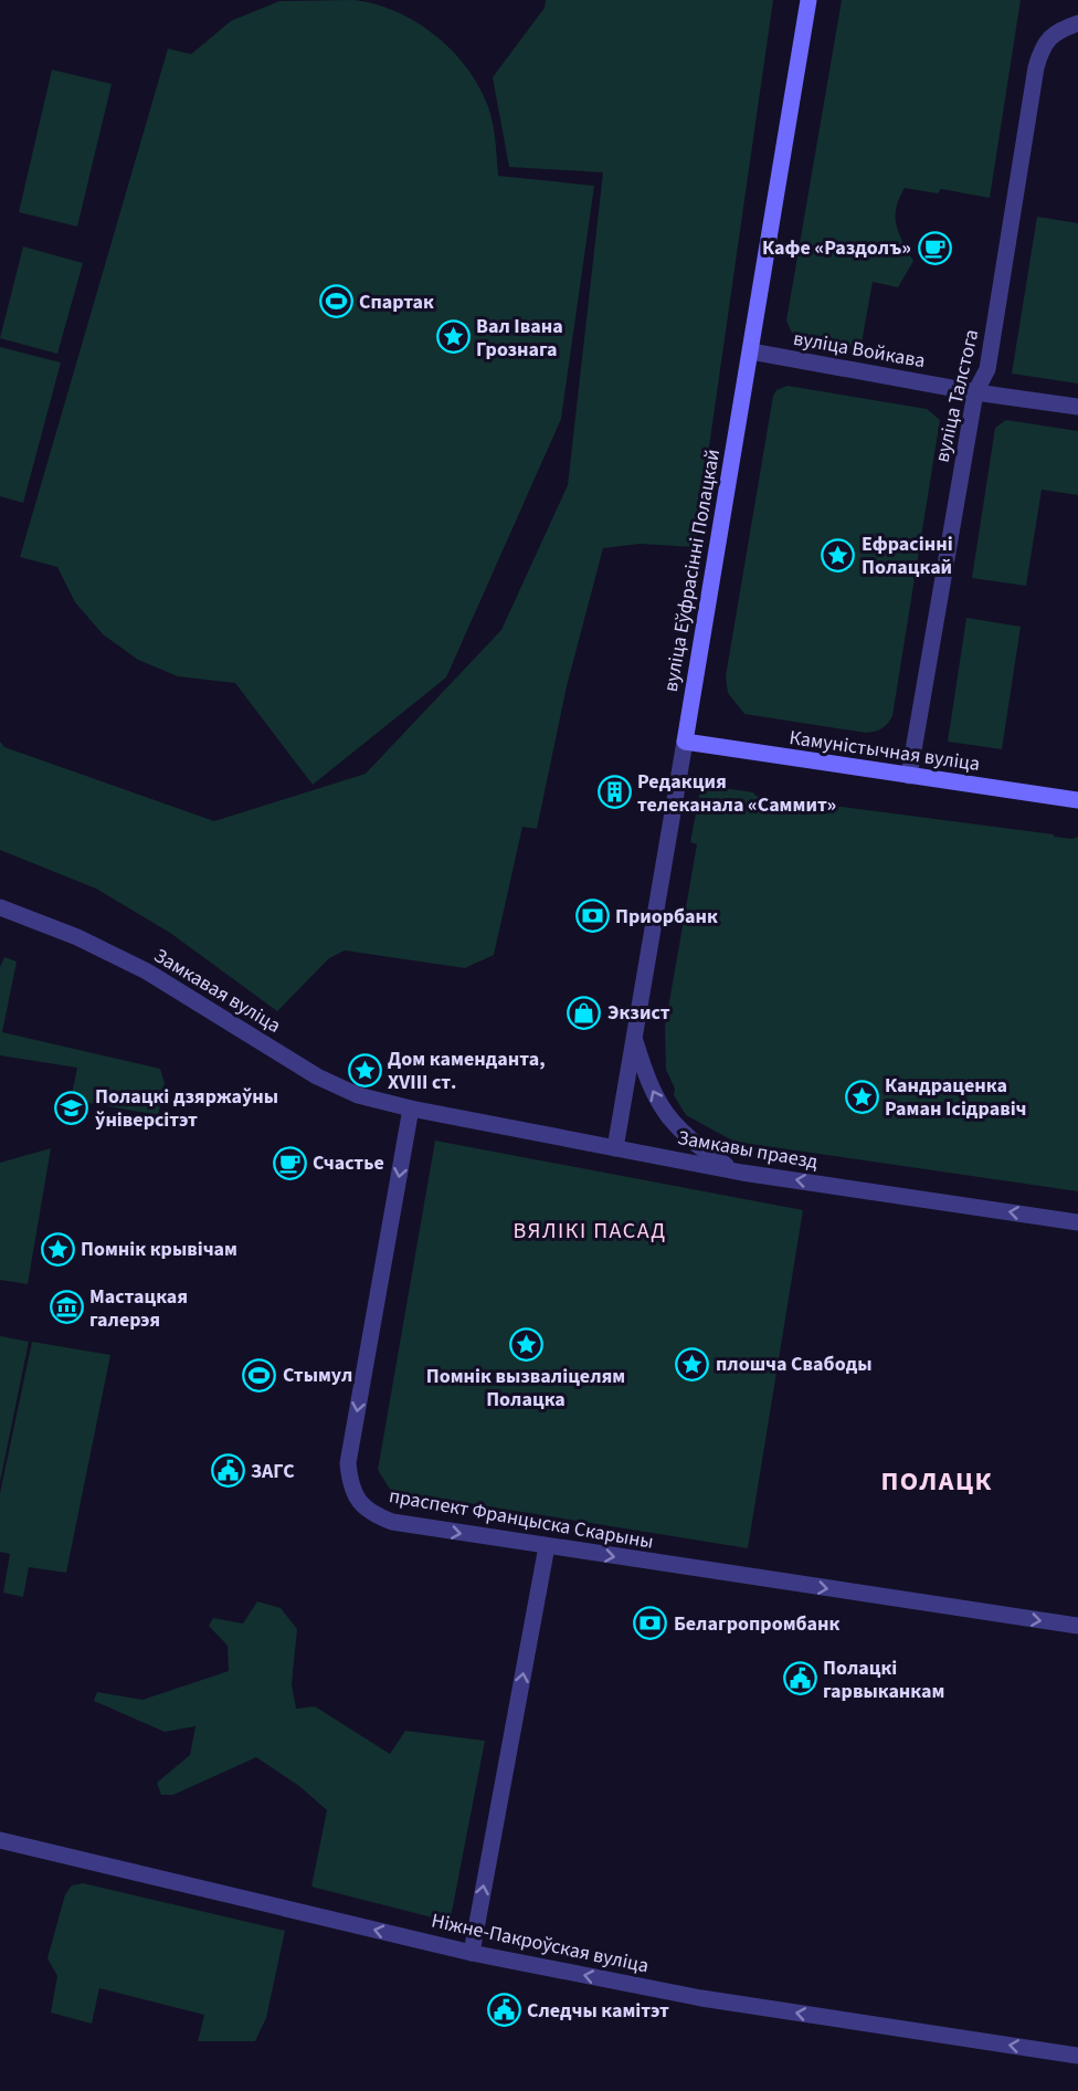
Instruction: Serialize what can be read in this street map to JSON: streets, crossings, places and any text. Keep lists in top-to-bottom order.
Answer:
{
  "streets": {
    "main road": ["вуліца Еўфрасінні Полацкай", "Камуністычная вуліца"],
    "street": [
      "вуліца Войкава",
      "вуліца Талстога",
      "Замкавая вуліца",
      "Замкавы праезд",
      "праспект Францыска Скарыны",
      "Ніжне-Пакроўская вуліца"
    ]
  },
  "crossings": [
    ["вуліца Войкава", "вуліца Талстога"],
    ["вуліца Войкава", "вуліца Еўфрасінні Полацкай"],
    ["вуліца Талстога", "Камуністычная вуліца"],
    ["вуліца Еўфрасінні Полацкай", "Камуністычная вуліца"],
    ["вуліца Еўфрасінні Полацкай", "Замкавы праезд"],
    ["Замкавая вуліца", "Замкавы праезд"],
    ["Замкавая вуліца", "праспект Францыска Скарыны"],
    ["Замкавы праезд", "праспект Францыска Скарыны"]
  ],
  "one_way": ["Замкавы праезд", "Ніжне-Пакроўская вуліца"],
  "districts": ["ВЯЛІКІ ПАСАД", "ПОЛАЦК"],
  "places": {
    "cafe": ["Кафе «Раздолъ»", "Счастье"],
    "sports": ["Спартак", "Стымул"],
    "place": [
      "Вал Івана Грознага",
      "Ефрасінні Полацкай",
      "Дом каменданта, XVIII ст.",
      "Кандраценка Раман Ісідравіч",
      "Помнік крывічам",
      "Помнік вызваліцелям Полацка",
      "плошча Свабоды"
    ],
    "building": ["Редакция телеканала «Саммит»"],
    "bank": ["Приорбанк", "Белагропромбанк"],
    "shop": ["Экзист"],
    "school or university": ["Полацкі дзяржаўны ўніверсітэт"],
    "museum": ["Мастацкая галерэя"],
    "public building": ["ЗАГС", "Полацкі гарвыканкам", "Следчы камітэт"]
  }
}
